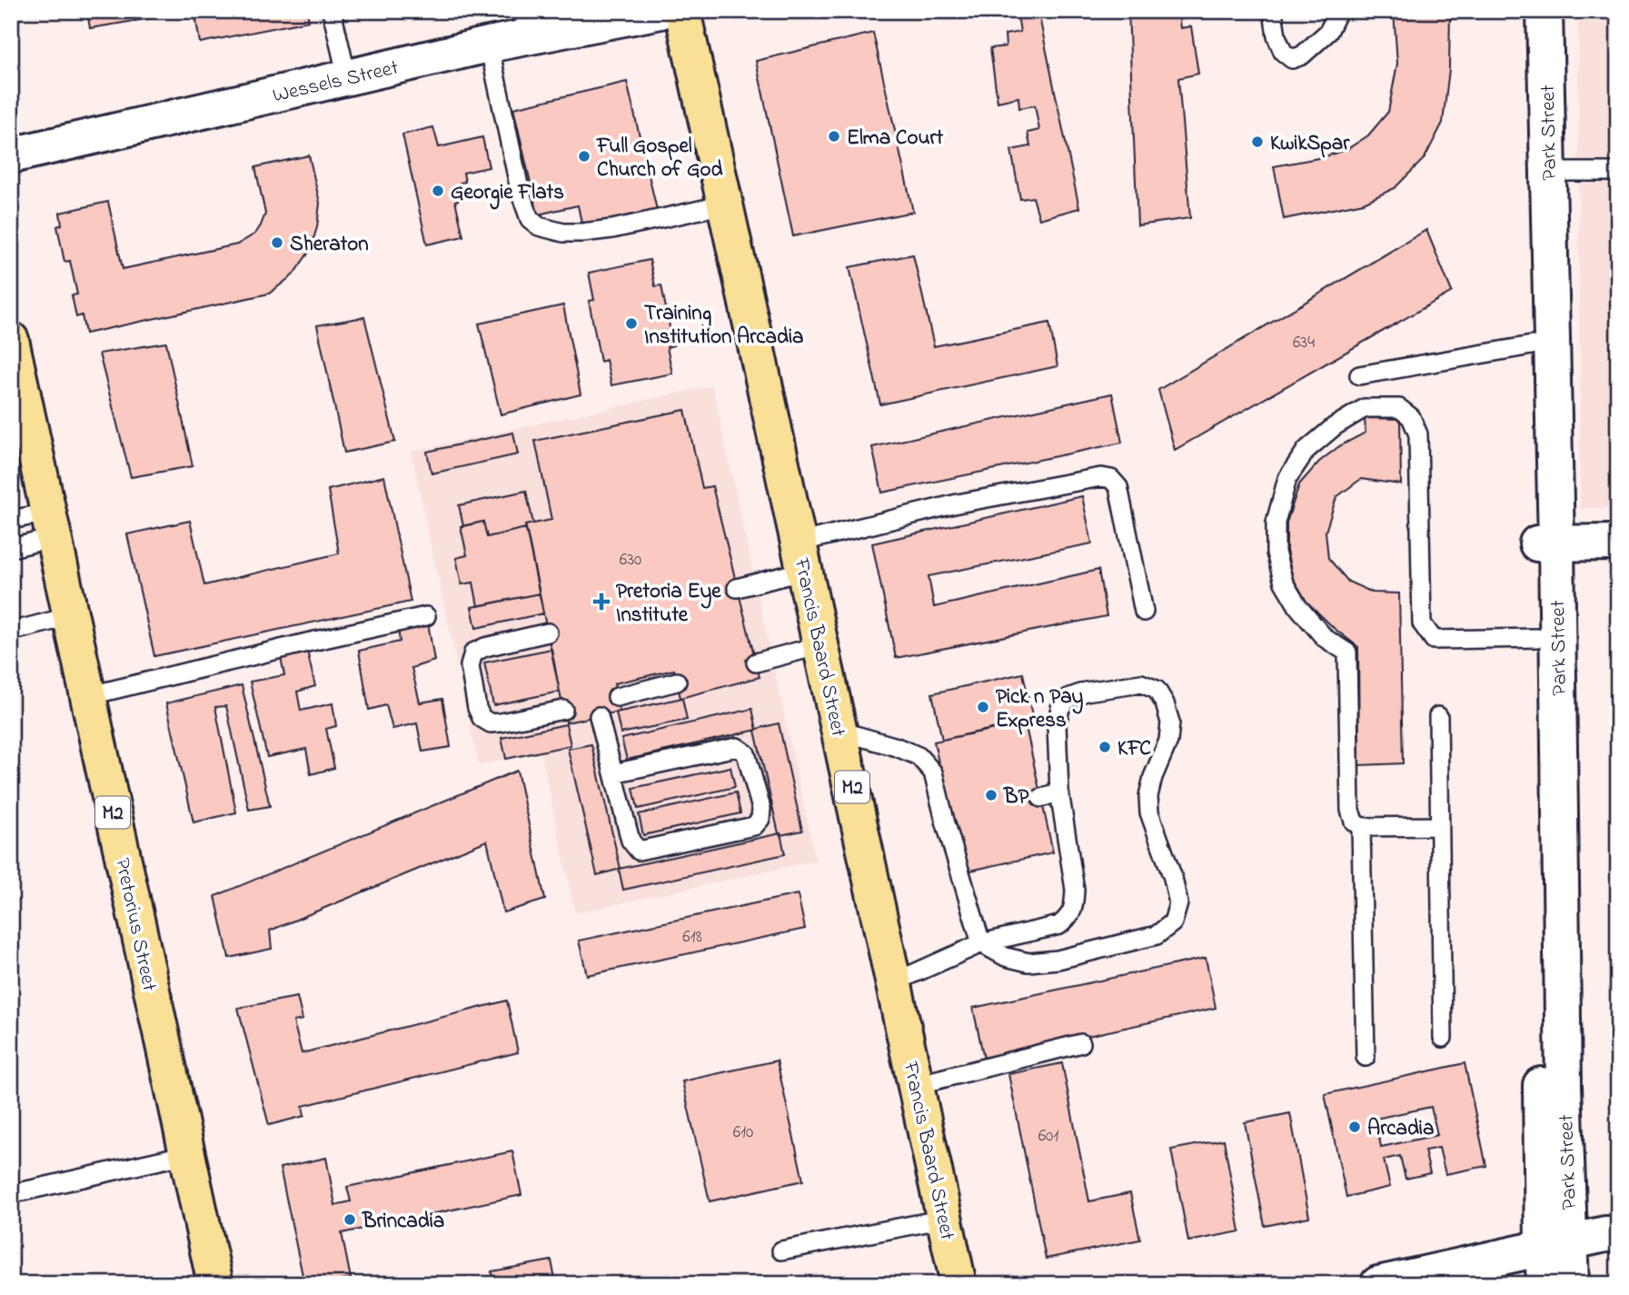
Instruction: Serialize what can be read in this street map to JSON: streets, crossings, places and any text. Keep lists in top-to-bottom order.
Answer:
{
  "streets": {
    "main road": ["Francis Baard Street", "M2", "Pretorius Street"],
    "street": ["Wessels Street", "Park Street"]
  },
  "places": {
    "other": [
      "Elma Court",
      "KwikSpar",
      "Full Gospel Church of God",
      "Georgie Flats",
      "Sheraton",
      "Training Institution Arcadia",
      "Pick n Pay Express",
      "KFC",
      "BP",
      "Arcadia",
      "Brincadia"
    ],
    "health": ["Pretoria Eye Institute"]
  },
  "house_numbers": [
    "634",
    "630",
    "618",
    "610",
    "601"
  ]
}
